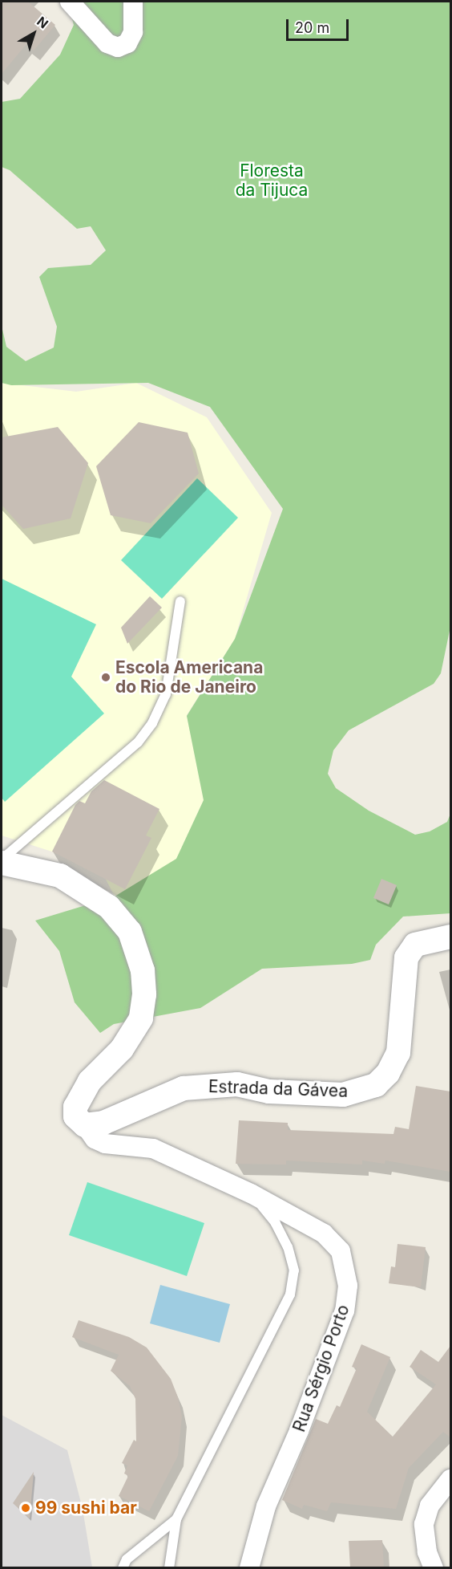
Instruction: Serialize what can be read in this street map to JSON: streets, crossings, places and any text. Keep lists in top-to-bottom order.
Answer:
{
  "streets": {
    "street": ["Estrada da Gávea", "Rua Sérgio Porto"]
  },
  "crossings": [
    ["Estrada da Gávea", "Rua Sérgio Porto"]
  ],
  "parks": ["Floresta da Tijuca"],
  "places": ["Escola Americana do Rio de Janeiro", "99 sushi bar"],
  "scale_bar": "20 m",
  "north": "top right"
}
